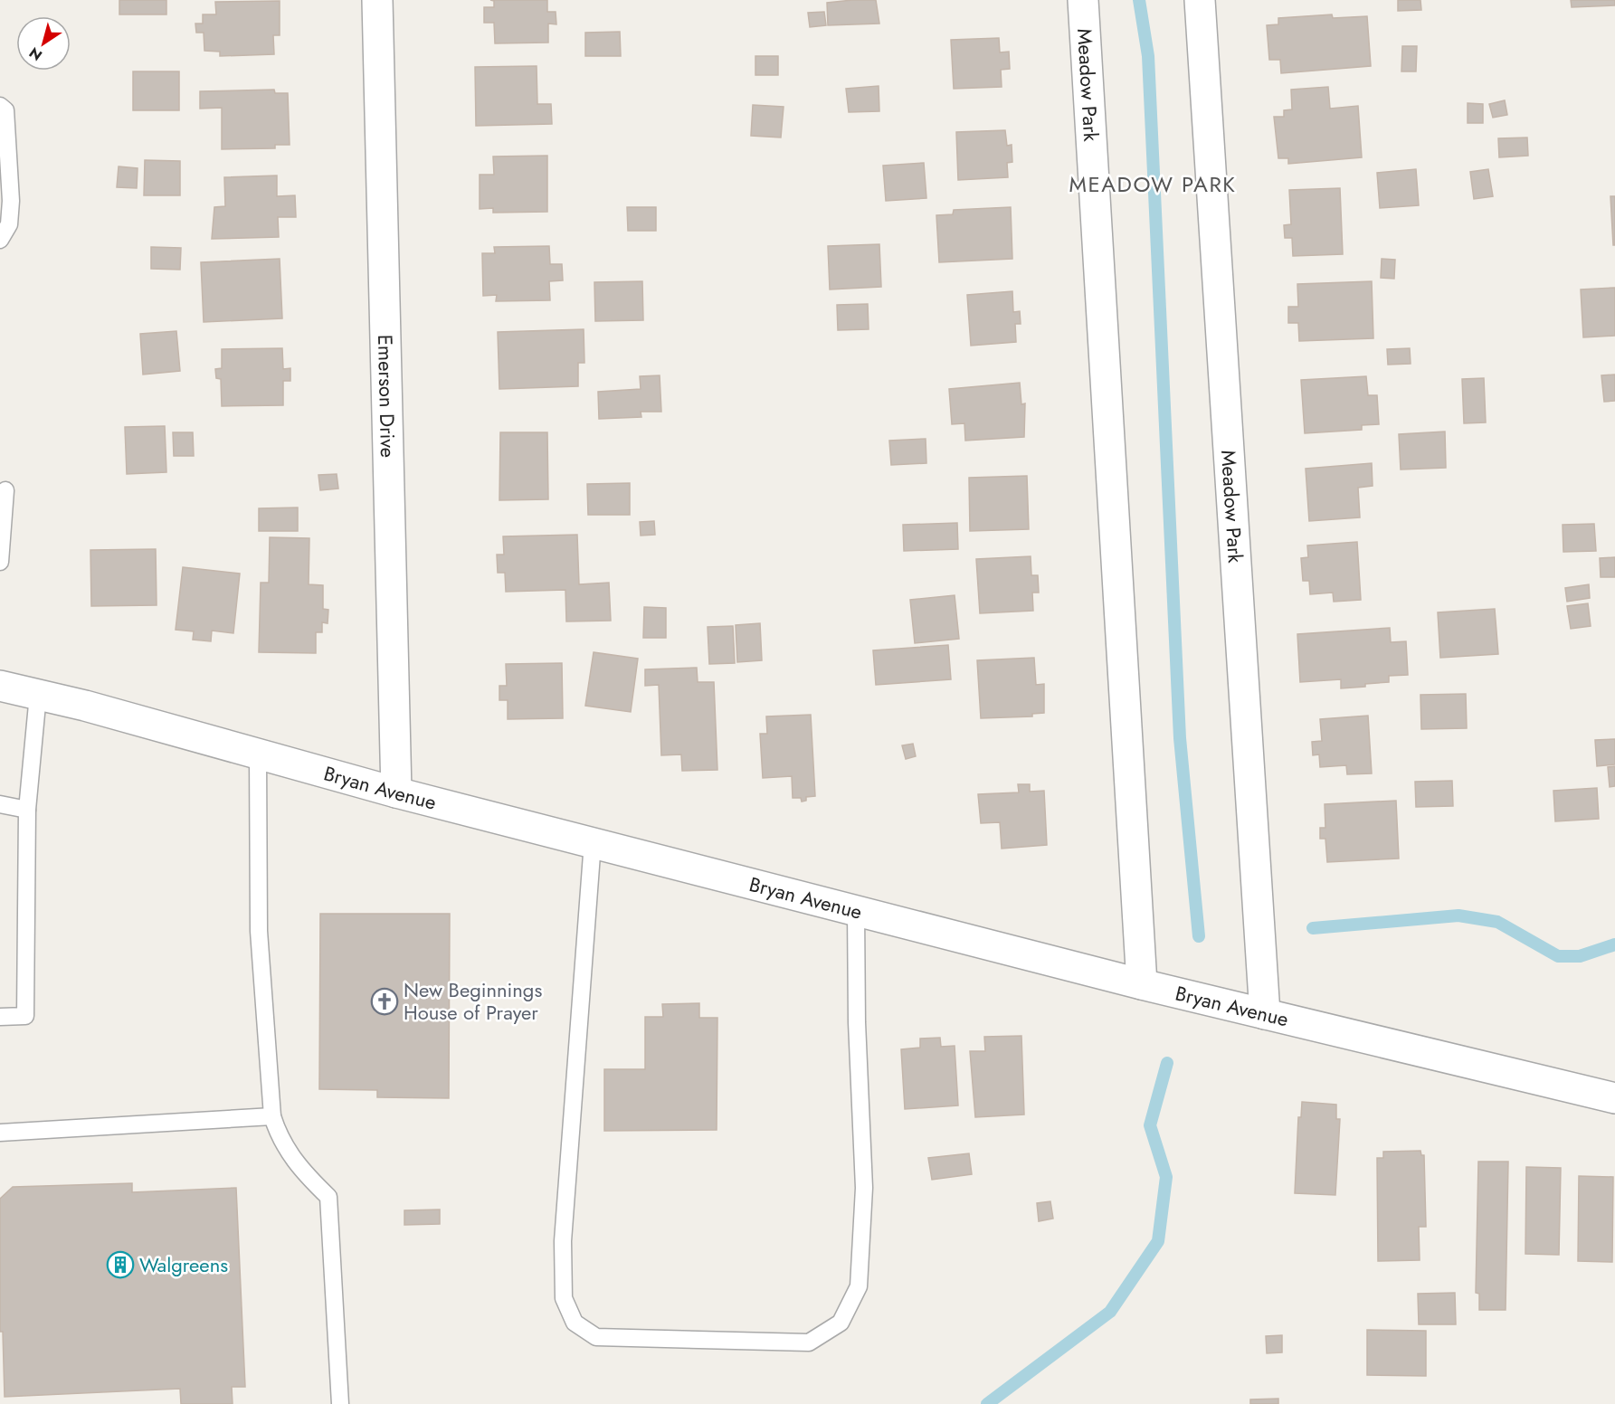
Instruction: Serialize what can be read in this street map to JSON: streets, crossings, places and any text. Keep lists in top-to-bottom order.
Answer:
{
  "streets": {
    "street": ["Meadow Park", "Emerson Drive", "Bryan Avenue"]
  },
  "crossings": [
    ["Meadow Park", "Bryan Avenue"],
    ["Emerson Drive", "Bryan Avenue"]
  ],
  "districts": ["MEADOW PARK"],
  "places": {
    "church": ["New Beginnings House of Prayer"],
    "building": ["Walgreens"]
  },
  "north": "bottom left"
}
